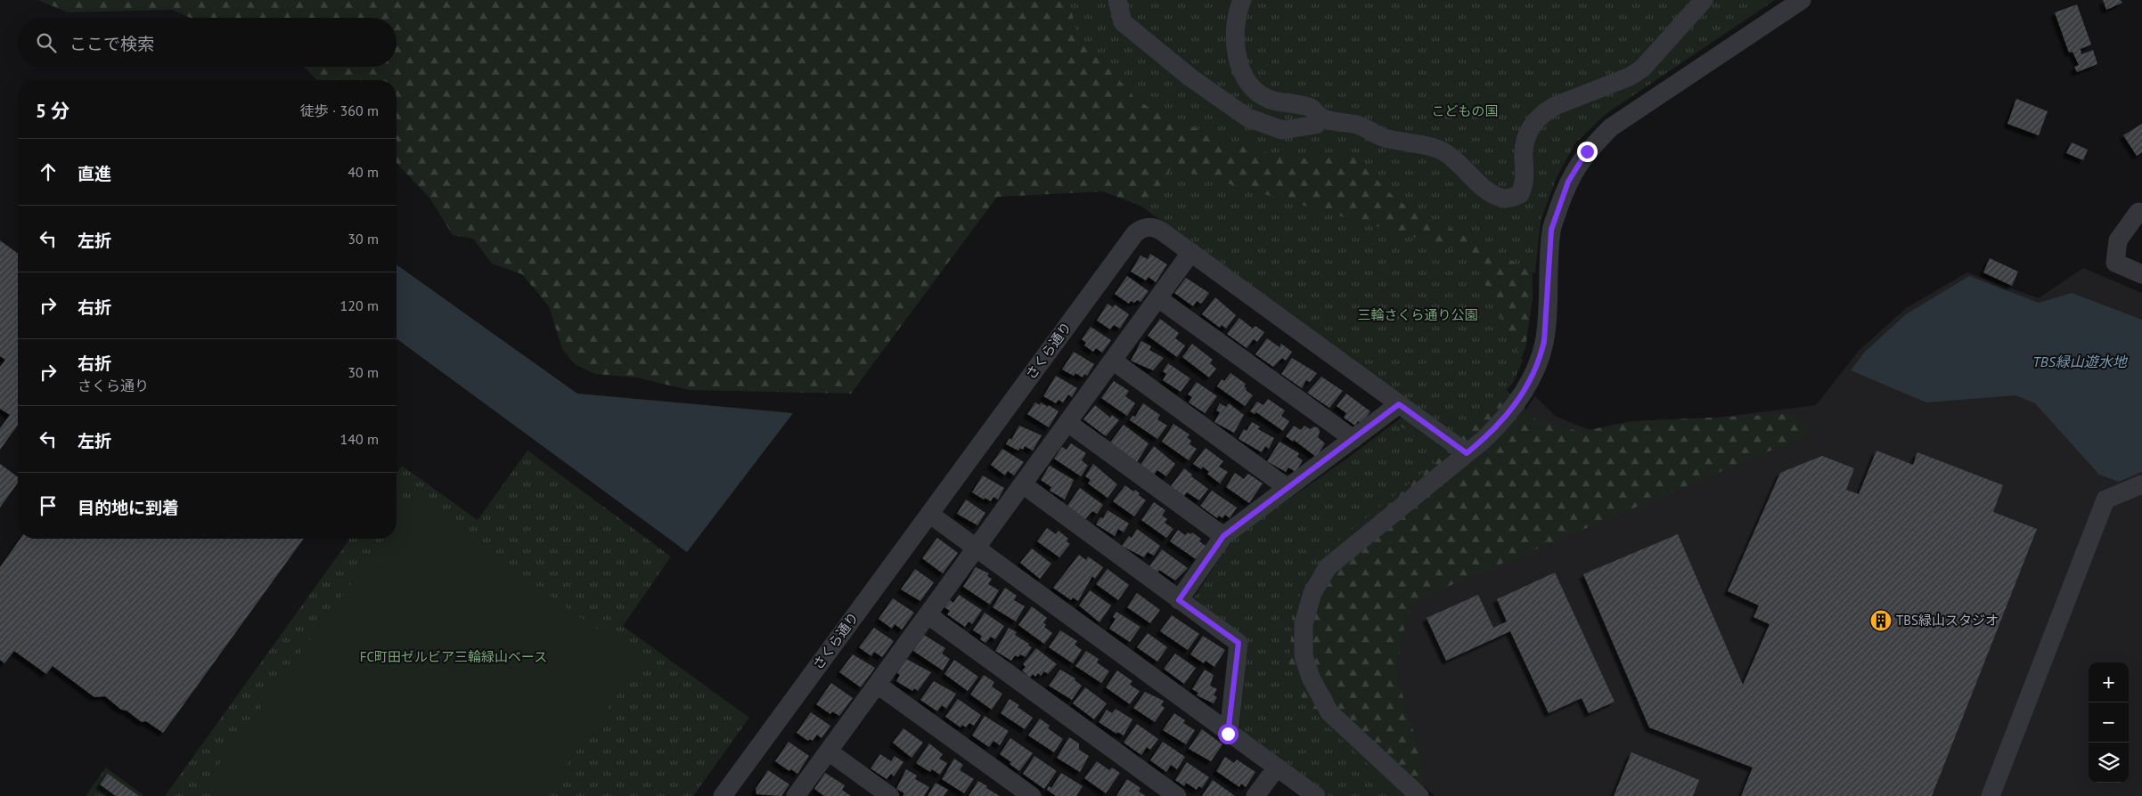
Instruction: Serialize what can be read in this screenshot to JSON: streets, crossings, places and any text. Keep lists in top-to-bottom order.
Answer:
{
  "streets": {
    "street": ["さくら通り"]
  },
  "water": ["TBS緑山遊水地"],
  "parks": ["こどもの国", "三輪さくら通り公園", "FC町田ゼルビア三輪緑山ベース"],
  "places": {
    "building": ["TBS緑山スタジオ"]
  },
  "page": {
    "search": "ここで検索",
    "heading": ["5 分", "徒歩 · 360 m"],
    "list": [
      ["直進", "40 m"],
      ["左折", "30 m"],
      ["右折", "120 m"],
      ["右折", "さくら通り", "30 m"],
      ["左折", "140 m"],
      "目的地に到着"
    ],
    "map_buttons": ["+", "−"]
  }
}
